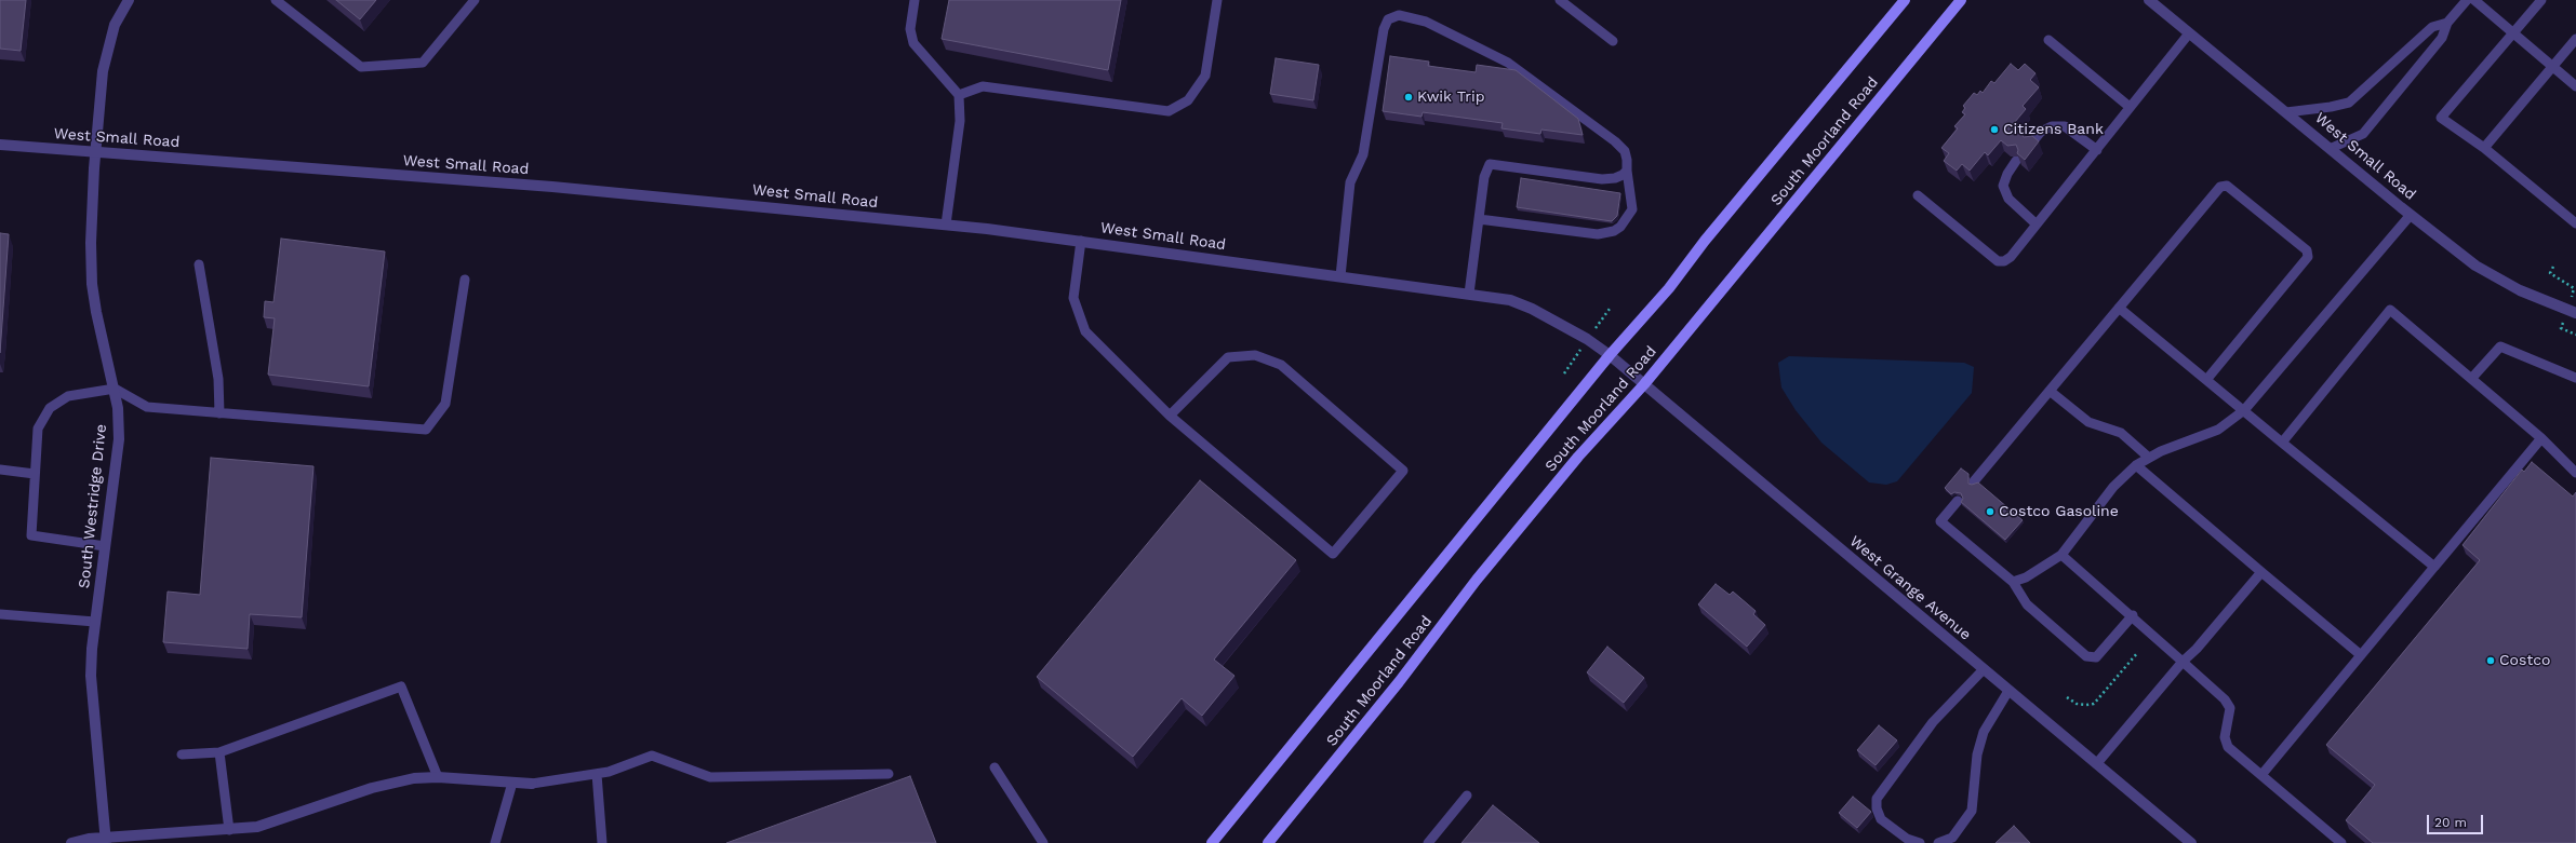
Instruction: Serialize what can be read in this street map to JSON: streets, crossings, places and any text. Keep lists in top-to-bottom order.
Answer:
{
  "streets": {
    "main road": ["South Moorland Road"],
    "street": ["West Small Road", "South Westridge Drive", "West Grange Avenue"]
  },
  "crossings": [
    ["West Small Road", "South Moorland Road"],
    ["West Small Road", "South Westridge Drive"],
    ["West Small Road", "West Grange Avenue"],
    ["South Moorland Road", "West Grange Avenue"]
  ],
  "places": [
    "Kwik Trip",
    "Citizens Bank",
    "Costco Gasoline",
    "Costco"
  ],
  "scale_bar": "20 m"
}
